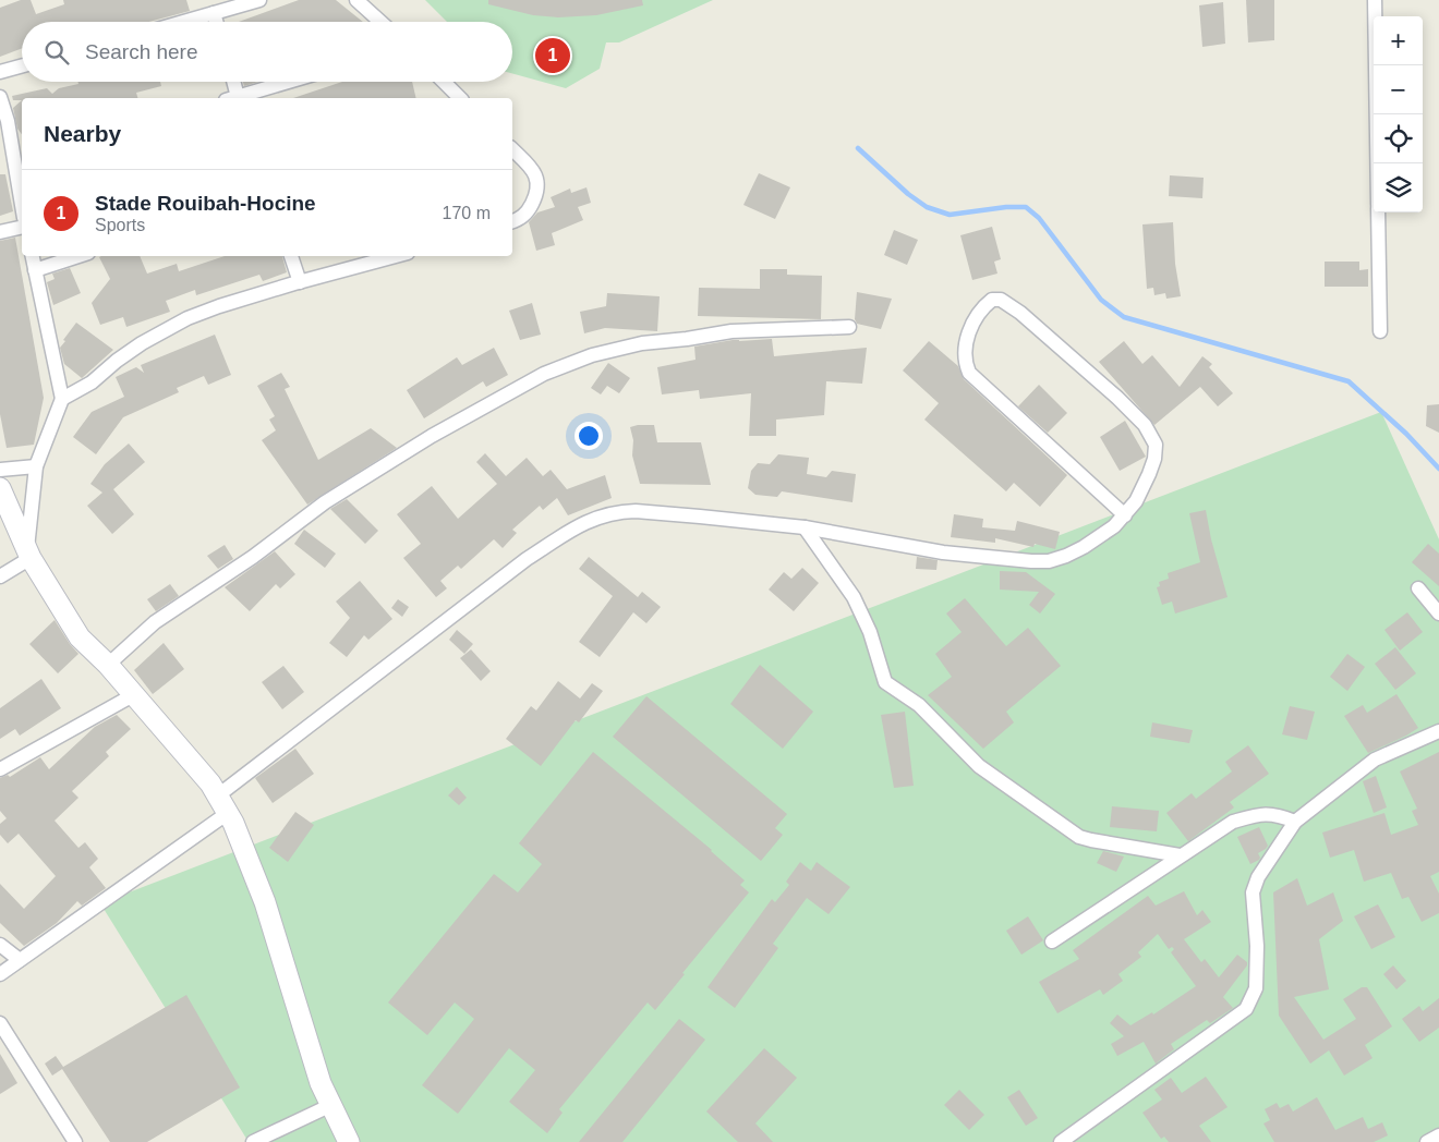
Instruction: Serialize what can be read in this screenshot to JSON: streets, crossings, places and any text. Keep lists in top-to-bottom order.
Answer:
{
  "page": {
    "map_buttons": ["+", "−"],
    "search": "Search here",
    "pins": "1",
    "heading": "Nearby",
    "list": [
      {
        "mark": "1",
        "name": "Stade Rouibah-Hocine",
        "note": "Sports",
        "value": "170 m"
      }
    ]
  }
}
